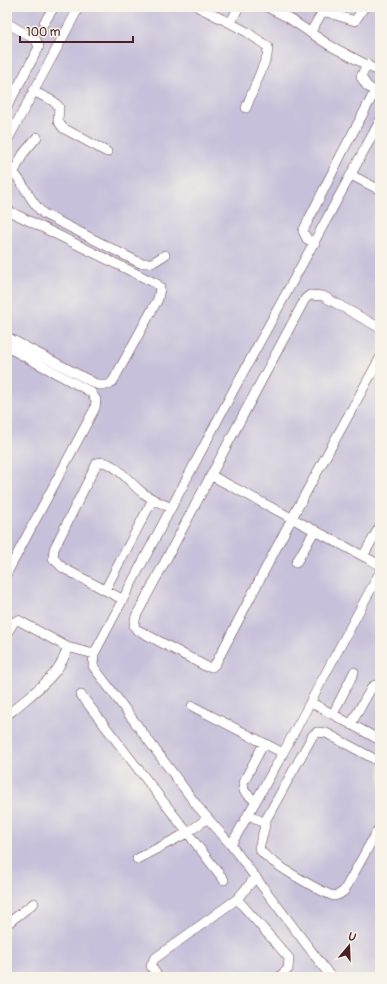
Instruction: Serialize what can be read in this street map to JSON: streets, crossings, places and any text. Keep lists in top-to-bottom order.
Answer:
{
  "scale_bar": "100 m",
  "north": "top"
}
